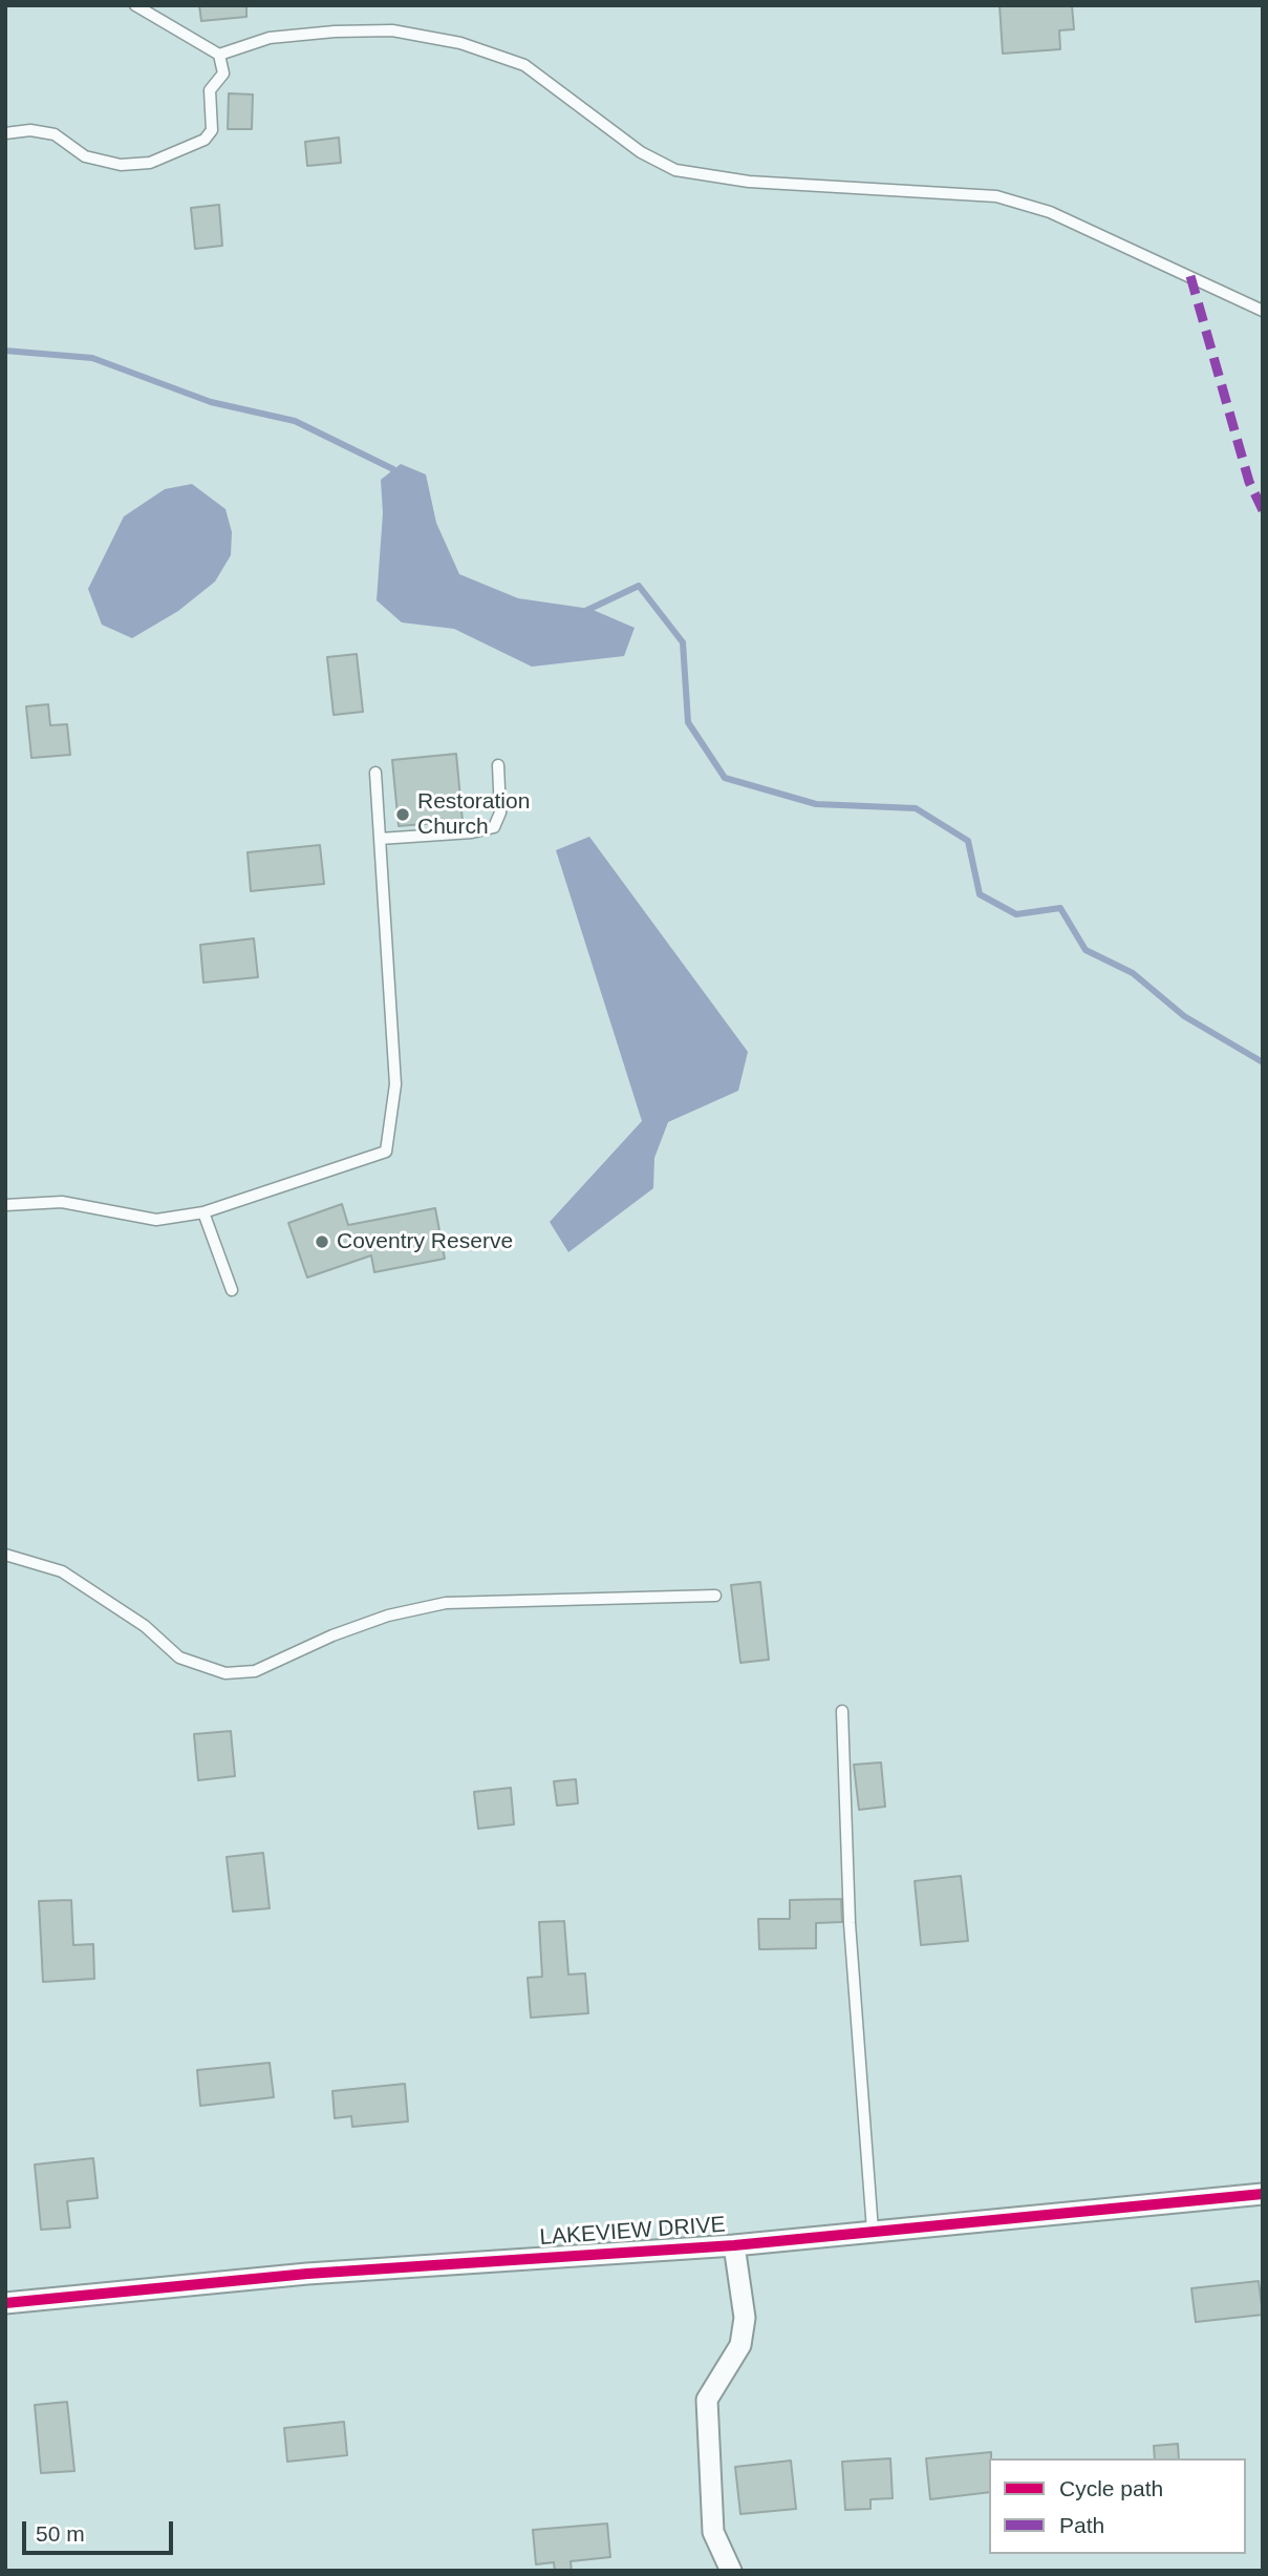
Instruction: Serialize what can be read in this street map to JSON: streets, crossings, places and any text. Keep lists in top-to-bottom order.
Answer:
{
  "streets": {
    "street": ["LAKEVIEW DRIVE"]
  },
  "places": ["Restoration Church", "Coventry Reserve"],
  "legend": ["Cycle path", "Path"],
  "scale_bar": "50 m"
}
